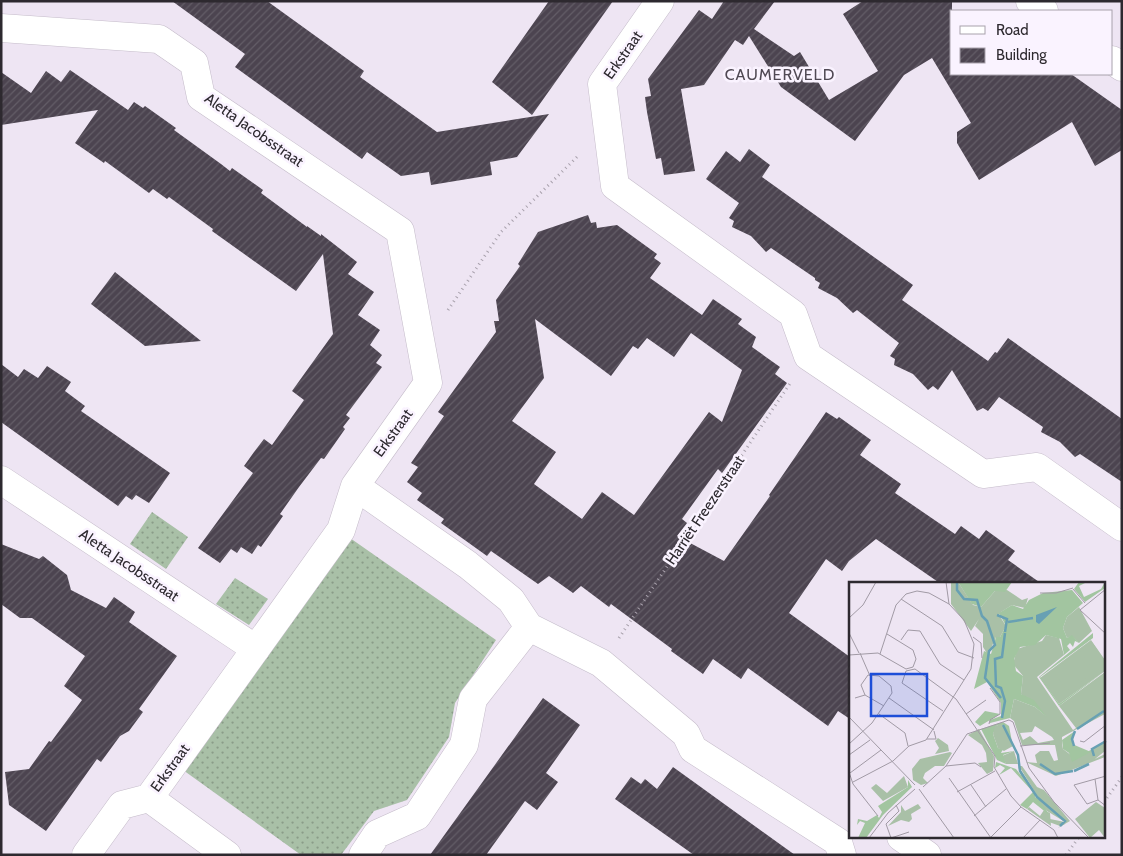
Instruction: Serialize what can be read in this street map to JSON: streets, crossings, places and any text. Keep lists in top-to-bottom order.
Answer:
{
  "streets": {
    "street": ["Erkstraat", "Aletta Jacobsstraat"],
    "path": ["Harriët Freezerstraat"]
  },
  "crossings": [
    ["Erkstraat", "Aletta Jacobsstraat"]
  ],
  "districts": ["CAUMERVELD"],
  "legend": ["Road", "Building"]
}
